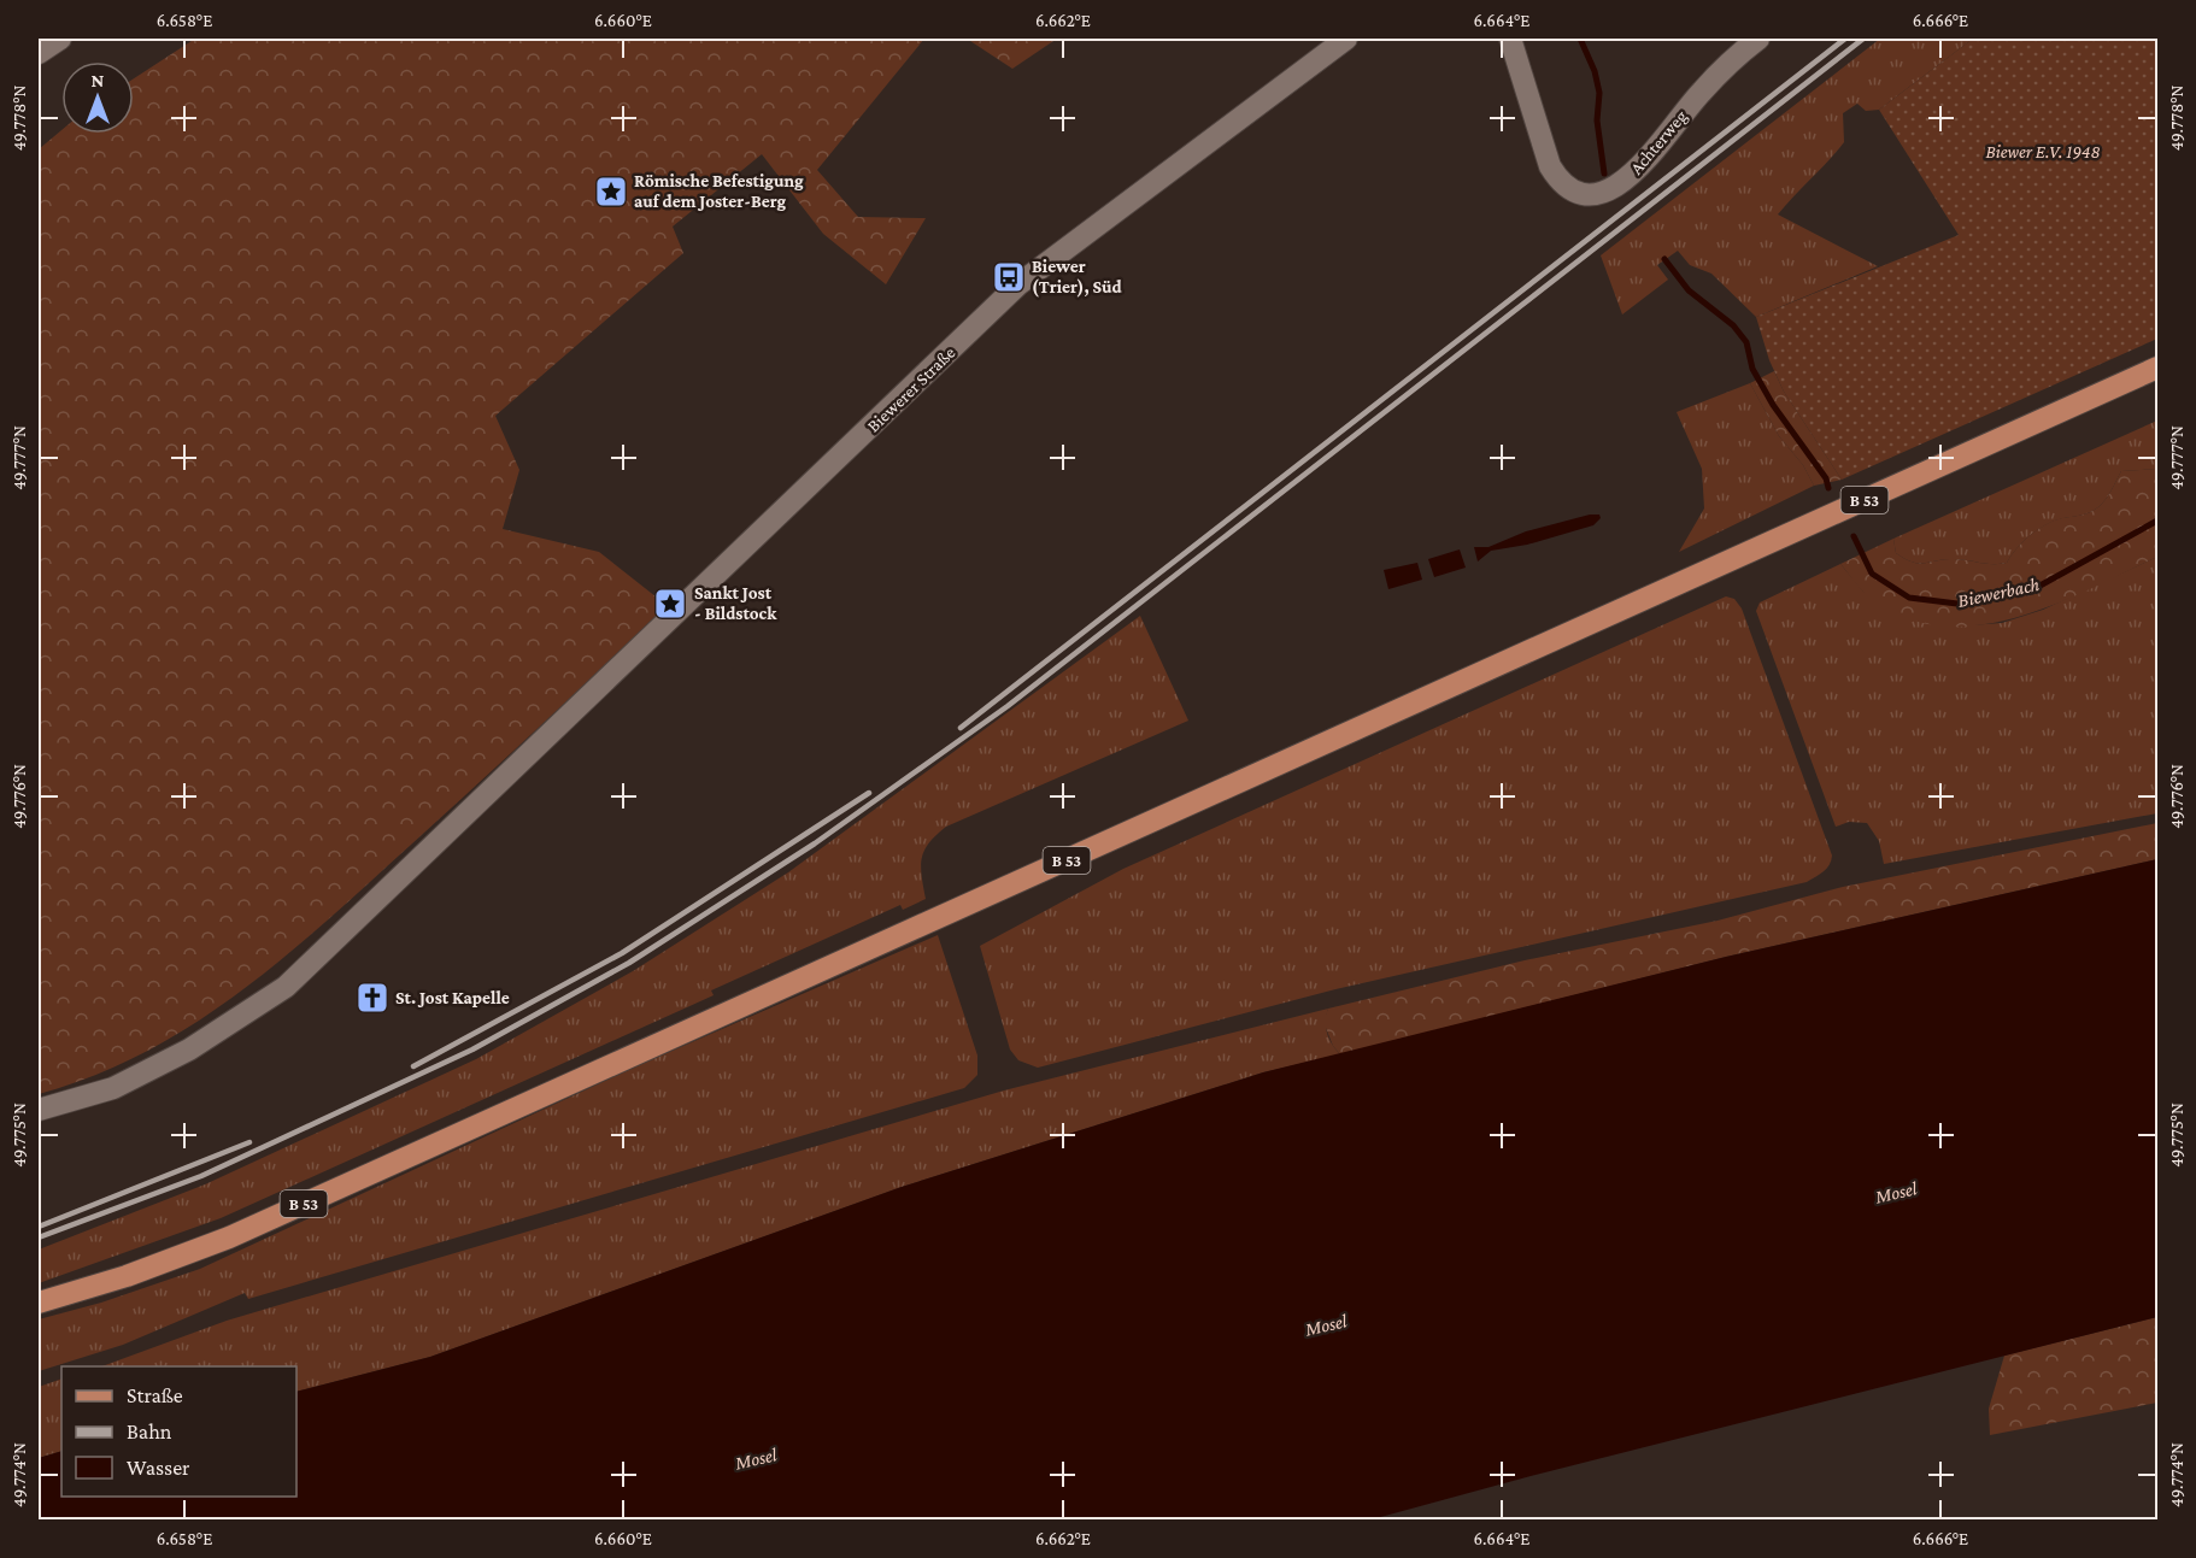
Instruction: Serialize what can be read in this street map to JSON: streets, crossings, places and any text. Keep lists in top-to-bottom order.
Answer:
{
  "streets": {
    "main road": ["B 53"],
    "street": ["Achterweg", "Biewerer Straße"]
  },
  "water": ["Biewerbach", "Mosel"],
  "parks": ["Biewer E.V. 1948"],
  "places": {
    "place": ["Römische Befestigung auf dem Joster-Berg", "Sankt Jost - Bildstock"],
    "bus stop": ["Biewer (Trier), Süd"],
    "church": ["St. Jost Kapelle"]
  },
  "legend": ["Straße", "Bahn", "Wasser"],
  "north": "top",
  "coordinates": [
    "6.658°E",
    "6.660°E",
    "6.662°E",
    "6.664°E",
    "6.666°E",
    "49.778°N",
    "49.777°N",
    "49.776°N",
    "49.775°N",
    "49.774°N"
  ]
}
